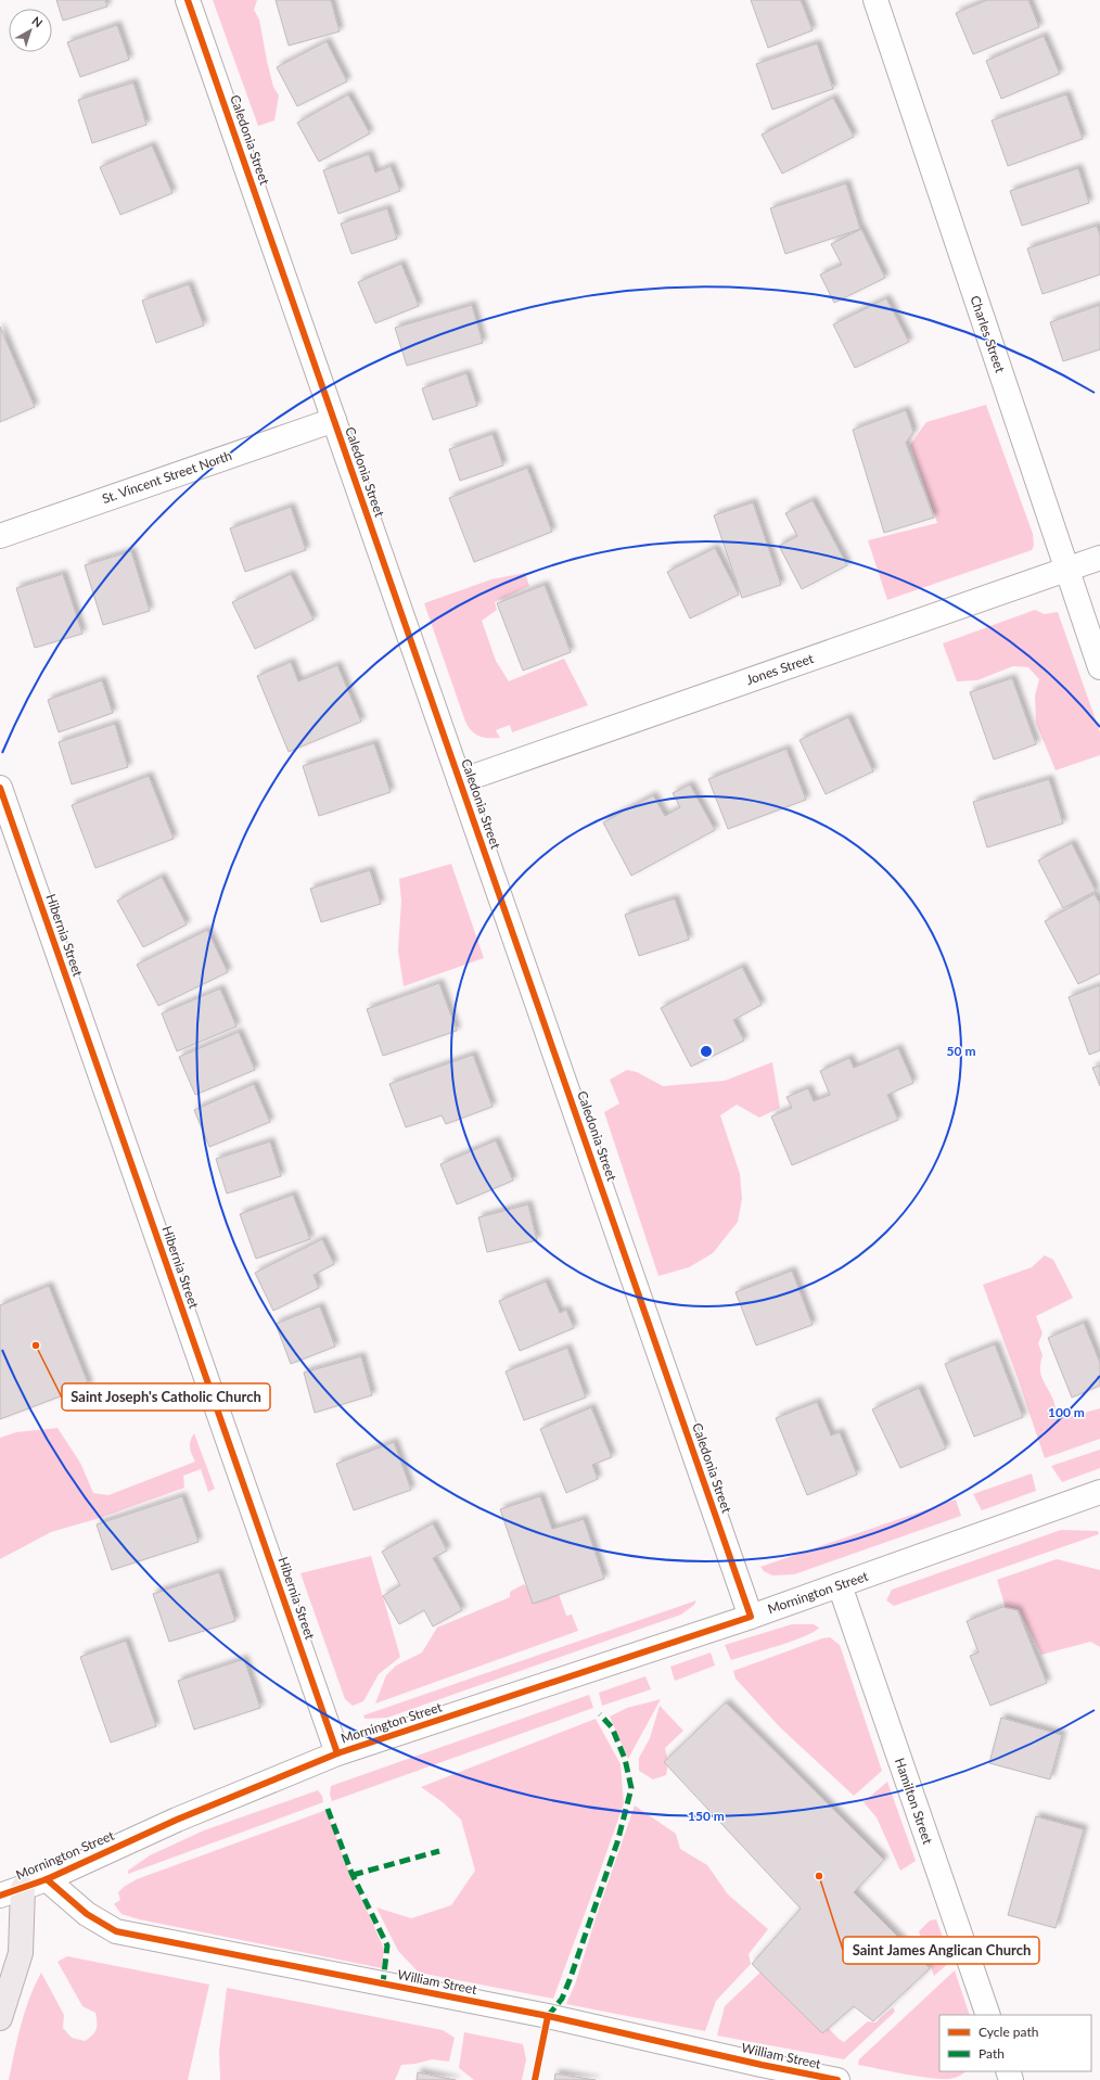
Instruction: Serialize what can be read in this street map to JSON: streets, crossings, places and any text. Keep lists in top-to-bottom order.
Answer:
{
  "streets": {
    "street": [
      "Caledonia Street",
      "Charles Street",
      "St. Vincent Street North",
      "Jones Street",
      "Hibernia Street",
      "Mornington Street",
      "Hamilton Street",
      "William Street"
    ]
  },
  "crossings": [
    ["Caledonia Street", "St. Vincent Street North"],
    ["Caledonia Street", "Jones Street"],
    ["Caledonia Street", "Mornington Street"],
    ["Charles Street", "Jones Street"],
    ["Hibernia Street", "Mornington Street"],
    ["Mornington Street", "Hamilton Street"],
    ["Mornington Street", "William Street"]
  ],
  "places": ["Saint Joseph's Catholic Church", "Saint James Anglican Church"],
  "legend": ["Cycle path", "Path"],
  "north": "top right",
  "rings": ["50 m", "100 m", "150 m"]
}
